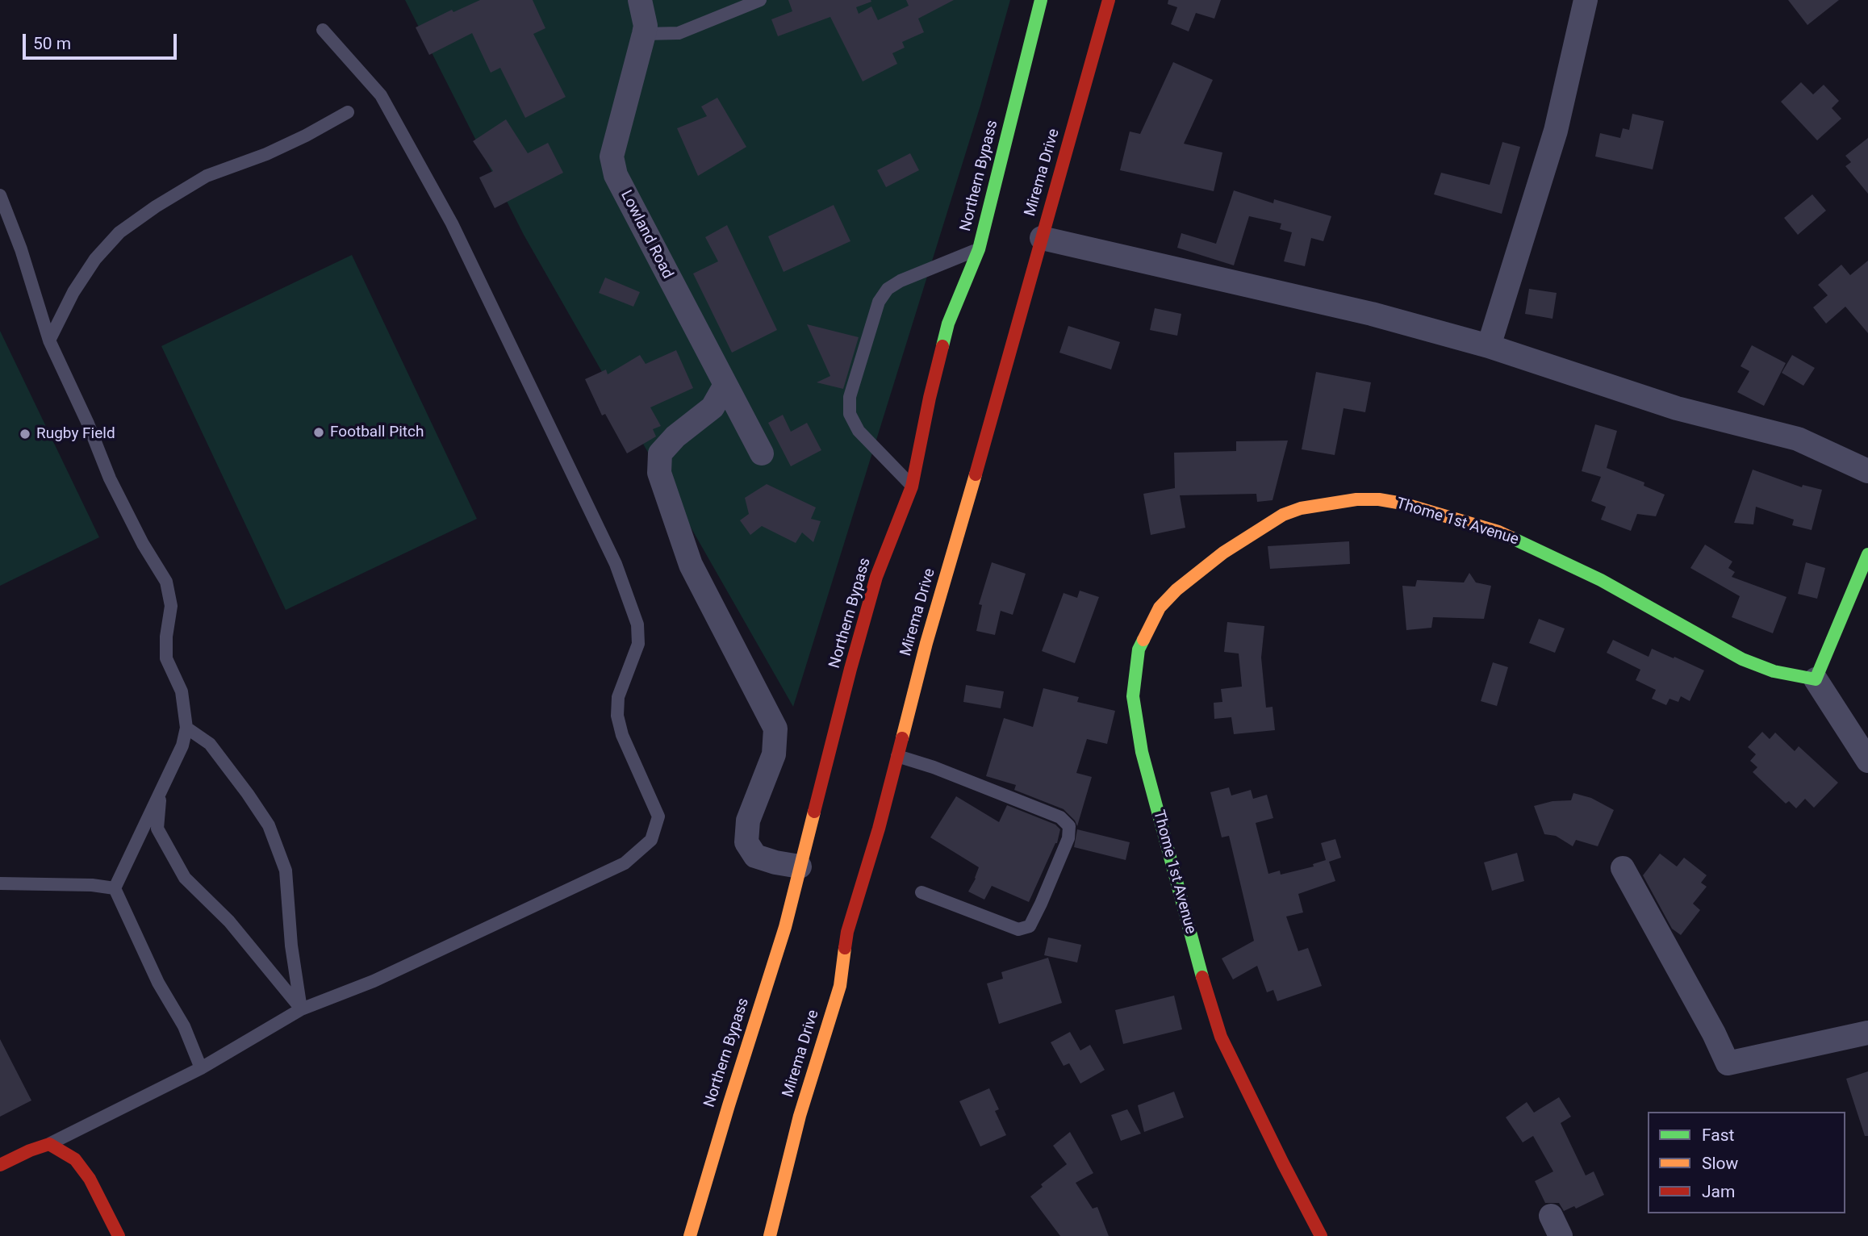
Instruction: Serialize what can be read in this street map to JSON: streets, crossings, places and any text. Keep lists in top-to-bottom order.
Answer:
{
  "streets": {
    "street": [
      "Mirema Drive",
      "Northern Bypass",
      "Lowland Road",
      "Thome 1st Avenue"
    ]
  },
  "places": ["Football Pitch", "Rugby Field"],
  "legend": ["Fast", "Slow", "Jam"],
  "scale_bar": "50 m"
}
